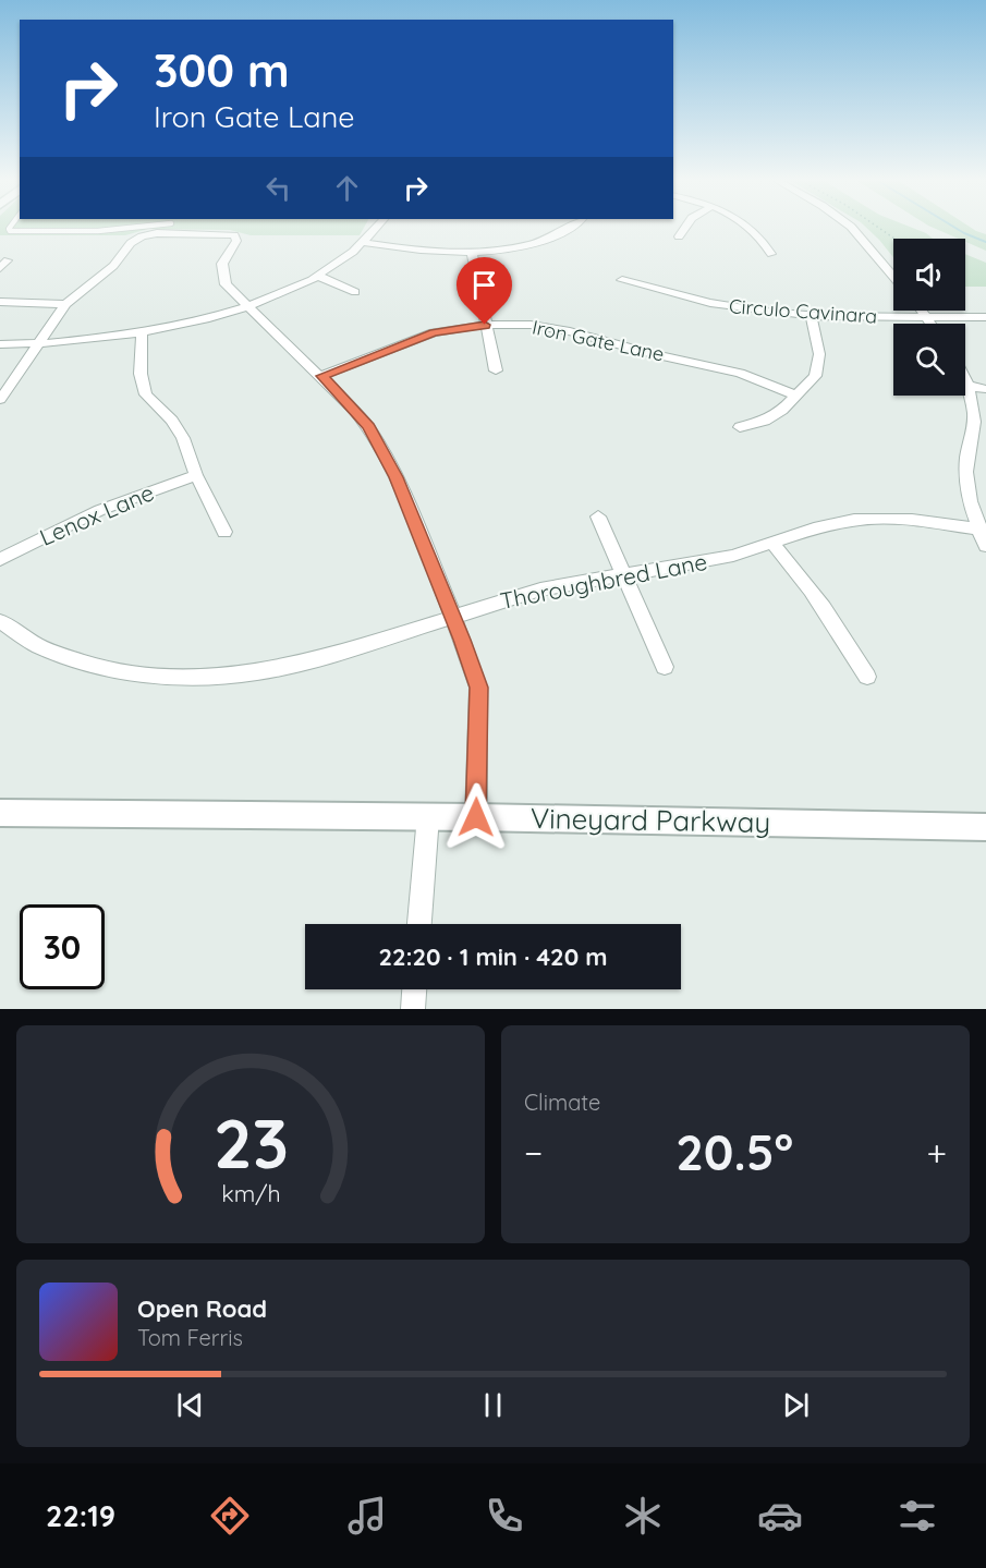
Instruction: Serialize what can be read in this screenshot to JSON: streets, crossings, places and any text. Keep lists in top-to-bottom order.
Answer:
{
  "streets": {
    "street": [
      "Circulo Cavinara",
      "Iron Gate Lane",
      "Lenox Lane",
      "Thoroughbred Lane",
      "Vineyard Parkway"
    ]
  },
  "page": {
    "turn": ["300 m", "Iron Gate Lane"],
    "limit": "30",
    "trip": "22:20 · 1 min · 420 m",
    "tile": "Climate",
    "heat": ["−", "20.5°", "+"],
    "song": ["Open Road", "Tom Ferris"],
    "tabs": "22:19",
    "gauge": ["23", "km/h"]
  }
}
